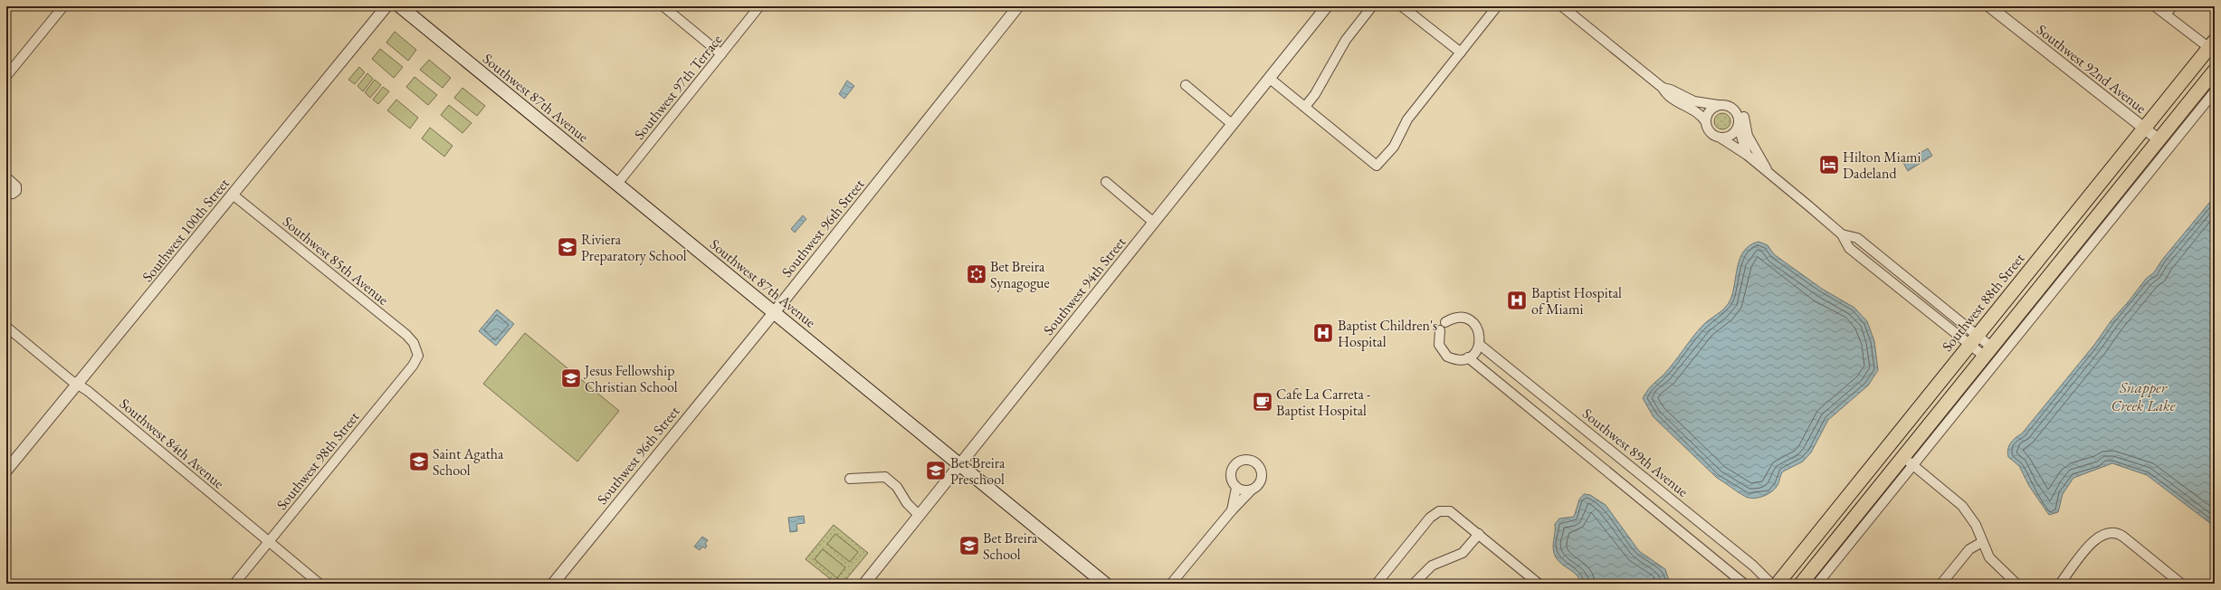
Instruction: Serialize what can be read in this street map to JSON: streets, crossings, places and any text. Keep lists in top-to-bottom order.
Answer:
{
  "streets": {
    "main road": ["Southwest 87th Avenue", "Southwest 88th Street"],
    "street": [
      "Southwest 92nd Avenue",
      "Southwest 97th Terrace",
      "Southwest 96th Street",
      "Southwest 100th Street",
      "Southwest 85th Avenue",
      "Southwest 94th Street",
      "Southwest 84th Avenue",
      "Southwest 89th Avenue",
      "Southwest 98th Street"
    ]
  },
  "crossings": [
    ["Southwest 92nd Avenue", "Southwest 88th Street"],
    ["Southwest 97th Terrace", "Southwest 87th Avenue"],
    ["Southwest 87th Avenue", "Southwest 96th Street"],
    ["Southwest 87th Avenue", "Southwest 94th Street"],
    ["Southwest 100th Street", "Southwest 85th Avenue"],
    ["Southwest 100th Street", "Southwest 84th Avenue"],
    ["Southwest 85th Avenue", "Southwest 98th Street"],
    ["Southwest 84th Avenue", "Southwest 98th Street"]
  ],
  "water": ["Snapper Creek Lake"],
  "places": {
    "hotel": ["Hilton Miami Dadeland"],
    "school or university": [
      "Riviera Preparatory School",
      "Jesus Fellowship Christian School",
      "Saint Agatha School",
      "Bet Breira Preschool",
      "Bet Breira School"
    ],
    "synagogue": ["Bet Breira Synagogue"],
    "hospital": ["Baptist Hospital of Miami", "Baptist Children's Hospital"],
    "cafe": ["Cafe La Carreta - Baptist Hospital"]
  }
}
